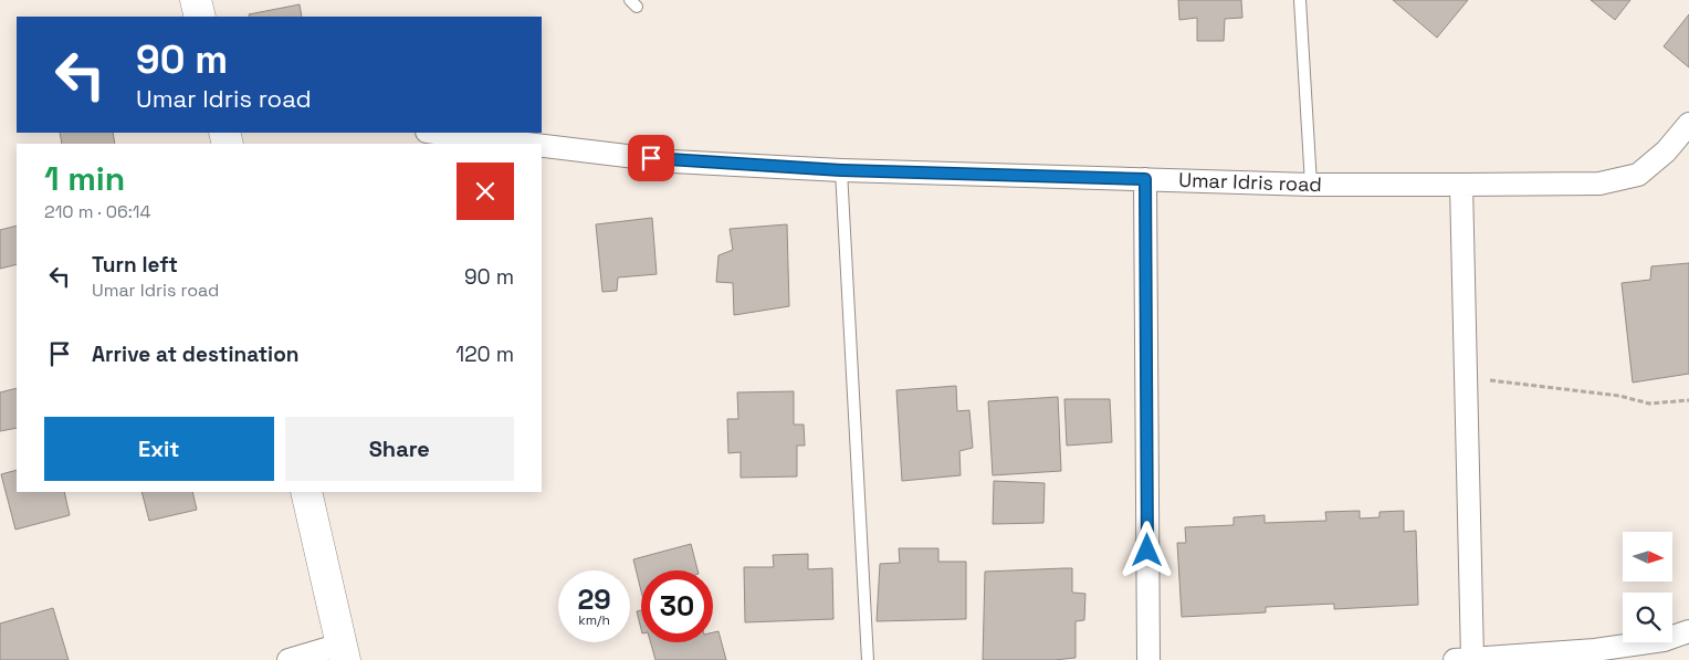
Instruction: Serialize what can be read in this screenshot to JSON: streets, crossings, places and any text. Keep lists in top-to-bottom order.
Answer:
{
  "streets": {
    "street": ["Umar Idris road"]
  },
  "north": "right",
  "page": {
    "turn": ["90 m", "Umar Idris road"],
    "heading": ["1 min", "210 m · 06:14"],
    "list": [
      {
        "name": "Turn left",
        "note": "Umar Idris road",
        "value": "90 m"
      },
      {
        "name": "Arrive at destination",
        "value": "120 m"
      }
    ],
    "buttons": ["Exit", "Share"],
    "speed": "29 km/h",
    "limit": "30"
  }
}
